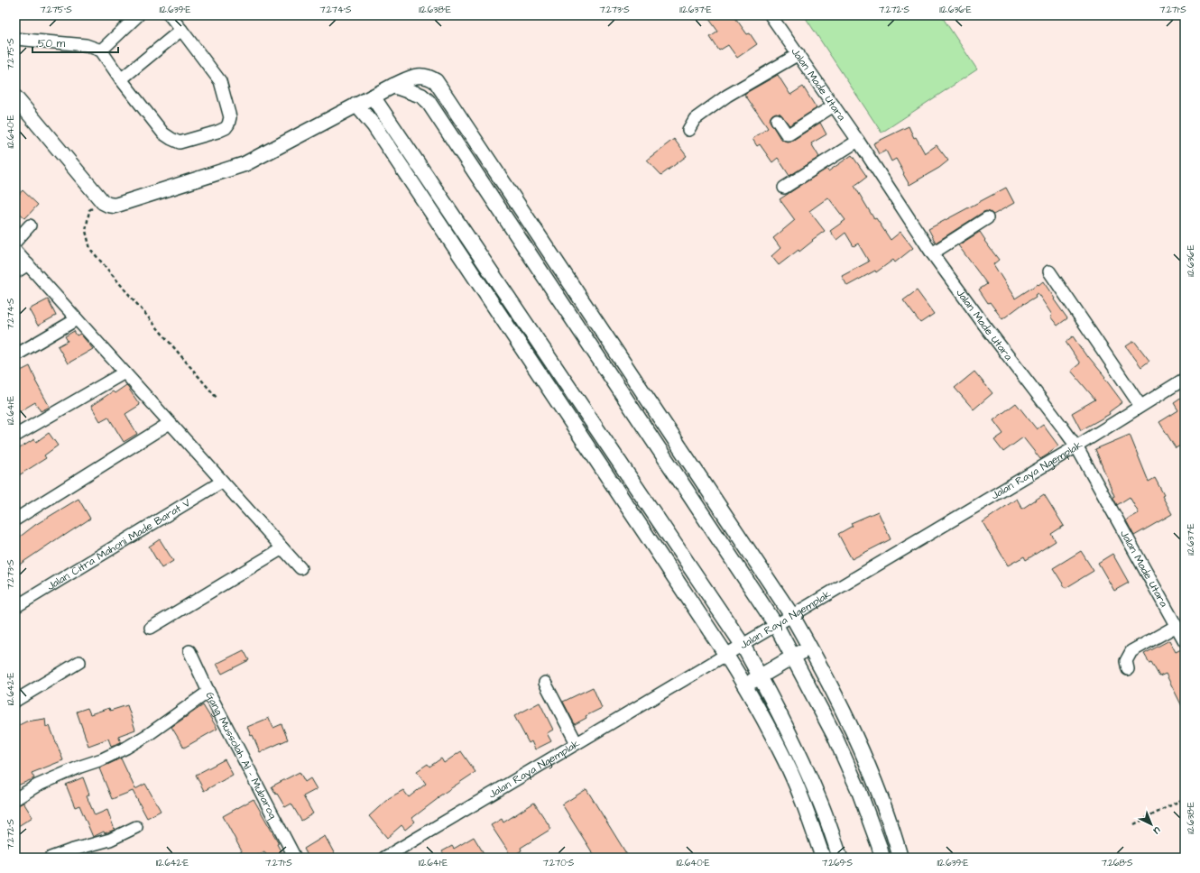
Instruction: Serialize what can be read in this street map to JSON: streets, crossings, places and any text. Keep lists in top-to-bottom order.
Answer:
{
  "streets": {
    "street": [
      "Jalan Made Utara",
      "Jalan Raya Ngemplak",
      "Jalan Citra Mahoni Made Barat V",
      "Gang Mussolah Al - Mubaroq"
    ]
  },
  "crossings": [
    ["Jalan Made Utara", "Jalan Raya Ngemplak"]
  ],
  "scale_bar": "50 m",
  "north": "bottom right",
  "coordinates": [
    "7.275°S",
    "112.639°E",
    "7.274°S",
    "112.638°E",
    "7.273°S",
    "112.637°E",
    "7.272°S",
    "112.636°E",
    "7.271°S",
    "112.640°E",
    "112.641°E",
    "112.642°E",
    "7.270°S",
    "7.269°S",
    "7.268°S"
  ]
}
